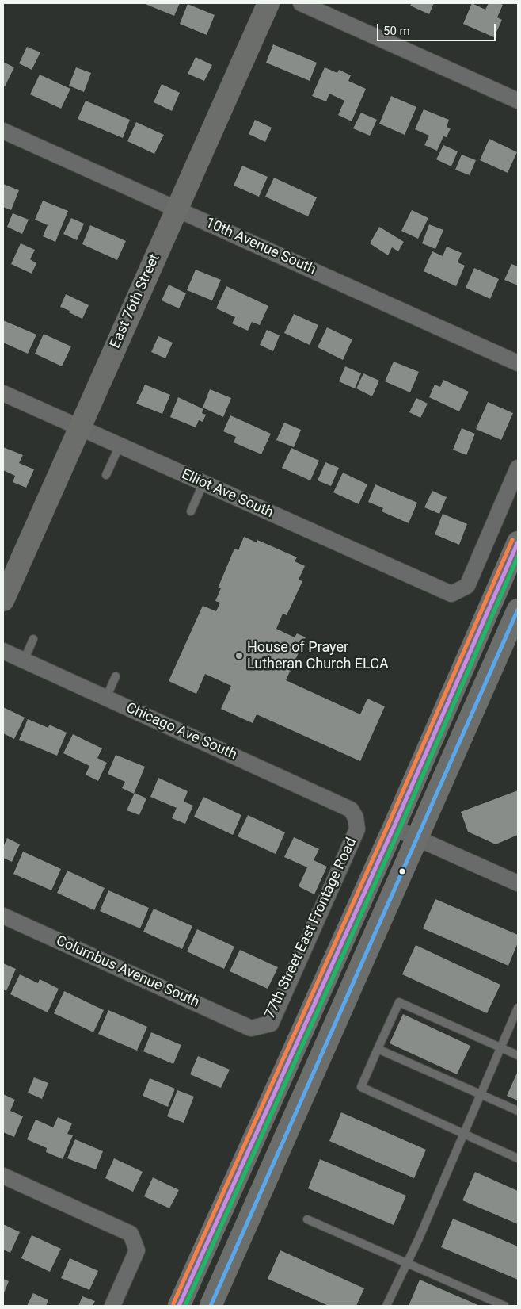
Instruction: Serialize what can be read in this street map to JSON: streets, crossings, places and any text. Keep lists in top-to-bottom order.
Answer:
{
  "streets": {
    "street": [
      "10th Avenue South",
      "East 76th Street",
      "Elliot Ave South",
      "Chicago Ave South",
      "77th Street East Frontage Road",
      "Columbus Avenue South"
    ]
  },
  "crossings": [
    ["10th Avenue South", "East 76th Street"],
    ["East 76th Street", "Elliot Ave South"],
    ["Chicago Ave South", "77th Street East Frontage Road"],
    ["77th Street East Frontage Road", "Columbus Avenue South"]
  ],
  "places": ["House of Prayer Lutheran Church ELCA"],
  "scale_bar": "50 m"
}
